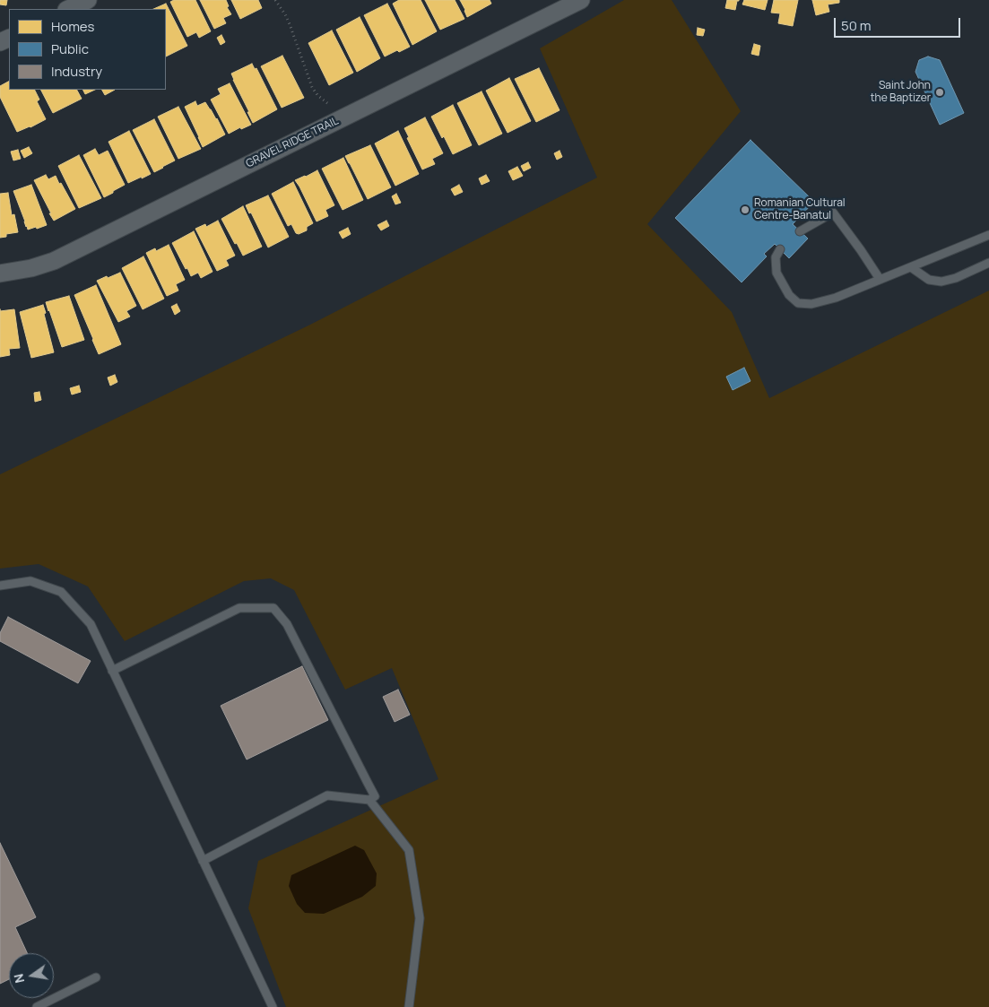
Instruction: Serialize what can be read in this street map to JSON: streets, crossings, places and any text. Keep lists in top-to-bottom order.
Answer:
{
  "streets": {
    "street": ["GRAVEL RIDGE TRAIL"]
  },
  "places": ["Saint John the Baptizer", "Romanian Cultural Centre-Banatul"],
  "legend": ["Homes", "Public", "Industry"],
  "scale_bar": "50 m",
  "north": "left"
}
